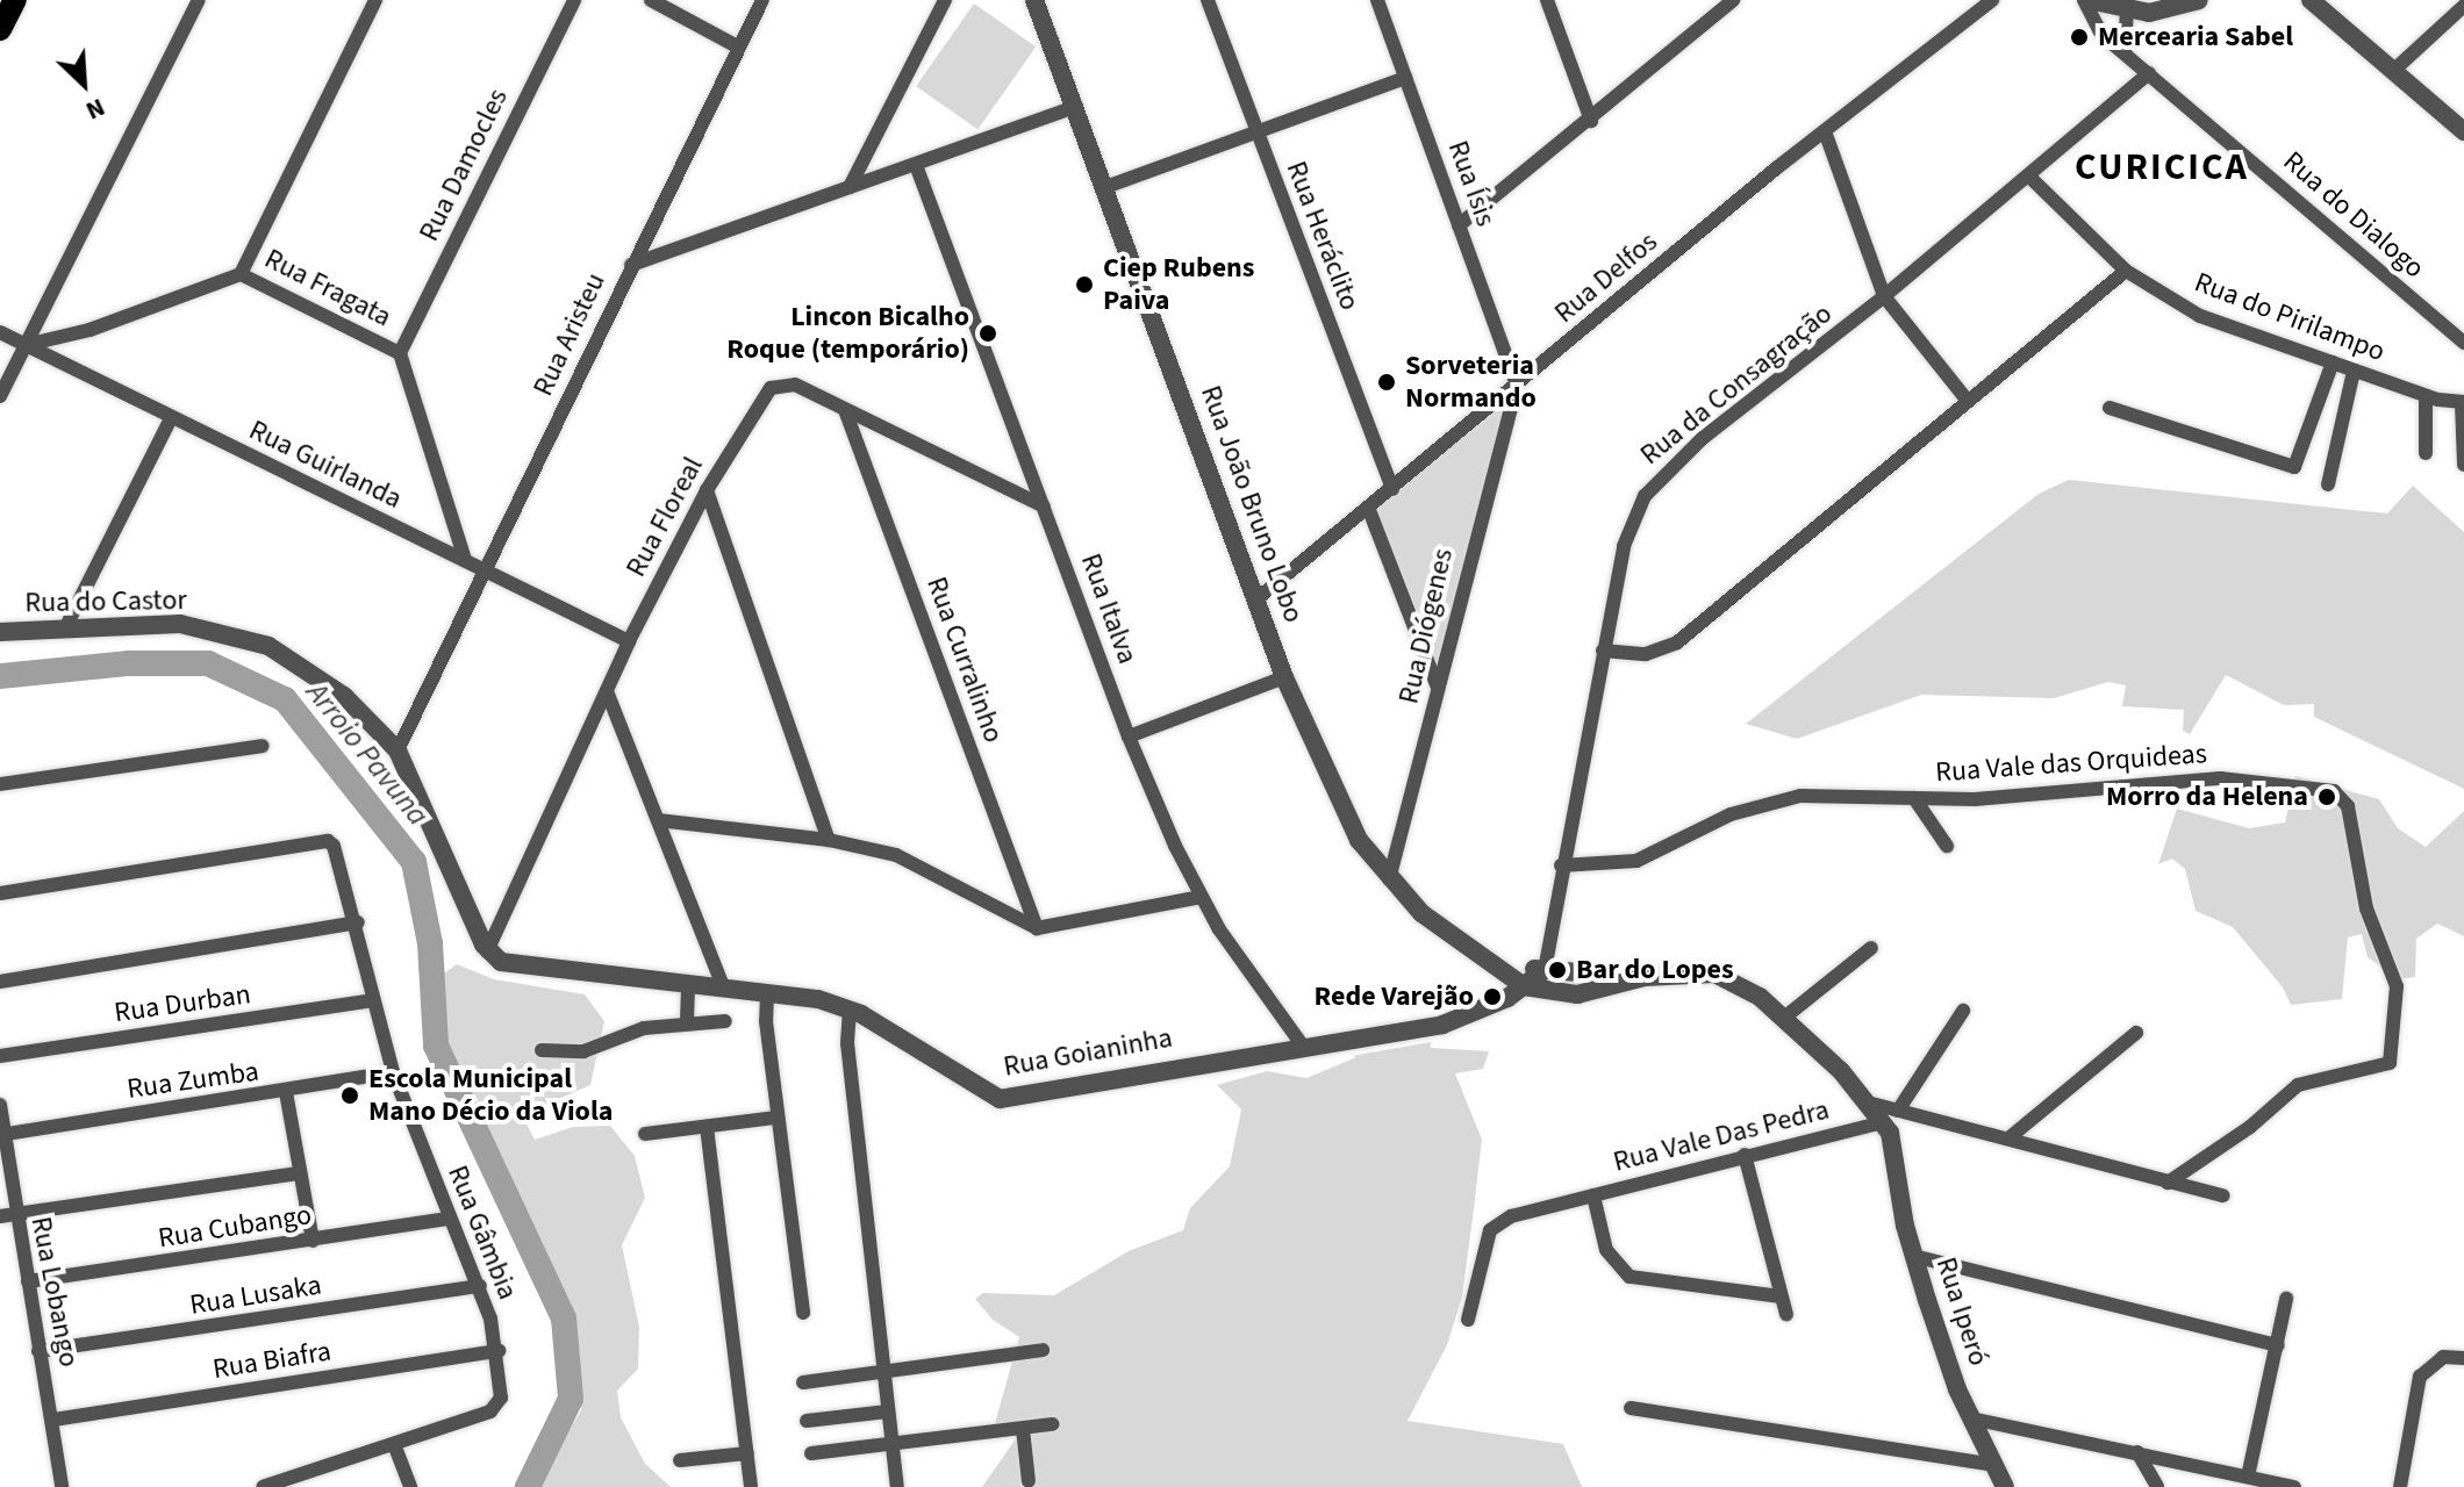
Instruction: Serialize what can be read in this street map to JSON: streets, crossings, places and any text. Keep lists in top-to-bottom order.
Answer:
{
  "streets": {
    "street": [
      "Rua Damocles",
      "Rua Ísis",
      "Rua do Dialogo",
      "Rua Heráclito",
      "Rua Delfos",
      "Rua Fragata",
      "Rua do Pirilampo",
      "Rua Aristeu",
      "Rua da Consagração",
      "Rua Guirlanda",
      "Rua João Bruno Lobo",
      "Rua Floreal",
      "Rua do Castor",
      "Rua Italva",
      "Rua Diógenes",
      "Rua Curralinho",
      "Rua Vale das Orquideas",
      "Rua Durban",
      "Rua Goianinha",
      "Rua Zumba",
      "Rua Vale Das Pedra",
      "Rua Cubango",
      "Rua Gâmbia",
      "Rua Lobango",
      "Rua Lusaka",
      "Rua Iperó",
      "Rua Biafra"
    ]
  },
  "crossings": [
    ["Rua Damocles", "Rua Fragata"],
    ["Rua Ísis", "Rua Delfos"],
    ["Rua Ísis", "Rua Diógenes"],
    ["Rua do Dialogo", "Rua da Consagração"],
    ["Rua Heráclito", "Rua Delfos"],
    ["Rua Delfos", "Rua João Bruno Lobo"],
    ["Rua Delfos", "Rua Diógenes"],
    ["Rua Fragata", "Rua Guirlanda"],
    ["Rua do Pirilampo", "Rua da Consagração"],
    ["Rua Aristeu", "Rua Guirlanda"],
    ["Rua Aristeu", "Rua João Bruno Lobo"],
    ["Rua Aristeu", "Rua do Castor"],
    ["Rua Aristeu", "Rua Italva"],
    ["Rua da Consagração", "Rua Vale das Orquideas"],
    ["Rua da Consagração", "Rua Goianinha"],
    ["Rua Guirlanda", "Rua Floreal"],
    ["Rua João Bruno Lobo", "Rua Diógenes"],
    ["Rua João Bruno Lobo", "Rua Goianinha"],
    ["Rua Floreal", "Rua do Castor"],
    ["Rua Floreal", "Rua Italva"],
    ["Rua Floreal", "Rua Curralinho"],
    ["Rua Floreal", "Rua Goianinha"],
    ["Rua do Castor", "Rua Goianinha"],
    ["Rua Italva", "Rua Goianinha"],
    ["Rua Durban", "Rua Gâmbia"],
    ["Rua Zumba", "Rua Gâmbia"],
    ["Rua Zumba", "Rua Lobango"],
    ["Rua Vale Das Pedra", "Rua Iperó"],
    ["Rua Cubango", "Rua Gâmbia"],
    ["Rua Cubango", "Rua Lobango"],
    ["Rua Gâmbia", "Rua Lusaka"],
    ["Rua Gâmbia", "Rua Biafra"],
    ["Rua Lobango", "Rua Lusaka"],
    ["Rua Lobango", "Rua Biafra"]
  ],
  "districts": ["CURICICA"],
  "water": ["Arroio Pavuna"],
  "places": [
    "Mercearia Sabel",
    "Ciep Rubens Paiva",
    "Lincon Bicalho Roque (temporário)",
    "Sorveteria Normando",
    "Morro da Helena",
    "Bar do Lopes",
    "Rede Varejão",
    "Escola Municipal Mano Décio da Viola"
  ],
  "north": "bottom right"
}
